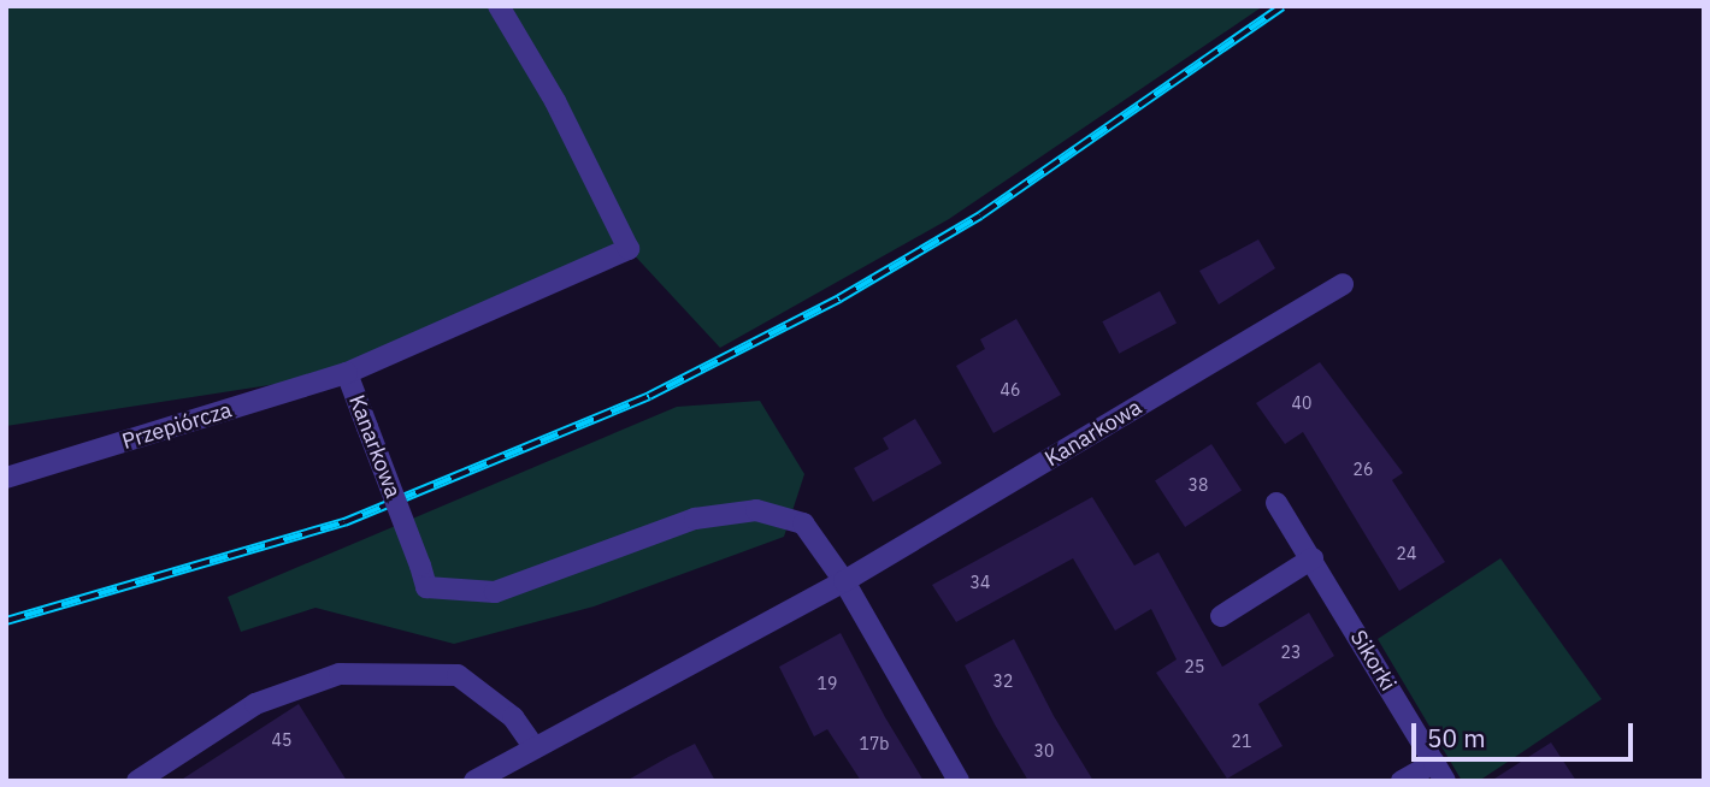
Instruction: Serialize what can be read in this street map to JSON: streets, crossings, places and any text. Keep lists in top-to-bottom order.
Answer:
{
  "streets": {
    "street": ["Przepiórcza", "Kanarkowa", "Sikorki"]
  },
  "crossings": [
    ["Przepiórcza", "Kanarkowa"]
  ],
  "house_numbers": [
    "46",
    "40",
    "26",
    "38",
    "24",
    "34",
    "23",
    "25",
    "32",
    "19",
    "45",
    "21",
    "17b",
    "30"
  ],
  "scale_bar": "50 m"
}
